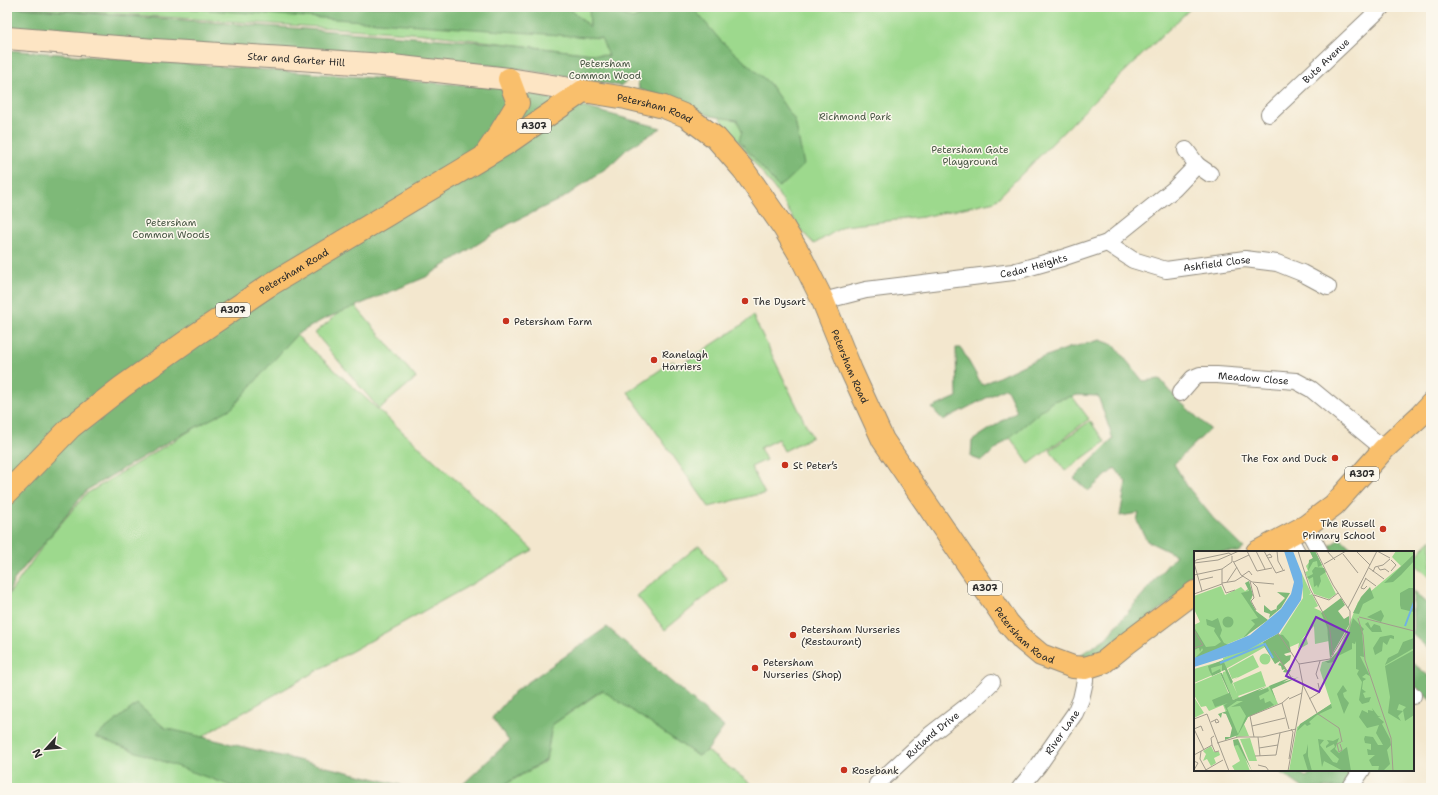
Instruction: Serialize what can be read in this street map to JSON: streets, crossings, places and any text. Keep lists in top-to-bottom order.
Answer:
{
  "streets": {
    "main road": ["Star and Garter Hill", "Petersham Road", "A307"],
    "street": [
      "Bute Avenue",
      "Cedar Heights",
      "Ashfield Close",
      "Meadow Close",
      "River Lane",
      "Rutland Drive"
    ]
  },
  "crossings": [
    ["Star and Garter Hill", "Petersham Road"],
    ["Petersham Road", "Cedar Heights"],
    ["Petersham Road", "River Lane"],
    ["A307", "Meadow Close"],
    ["Cedar Heights", "Ashfield Close"]
  ],
  "parks": [
    "Petersham Common Wood",
    "Richmond Park",
    "Petersham Gate Playground",
    "Petersham Common Woods"
  ],
  "places": [
    "The Dysart",
    "Petersham Farm",
    "Ranelagh Harriers",
    "The Fox and Duck",
    "St Peter’s",
    "The Russell Primary School",
    "Petersham Nurseries (Restaurant)",
    "Petersham Nurseries (Shop)",
    "Rosebank"
  ],
  "north": "bottom left"
}
